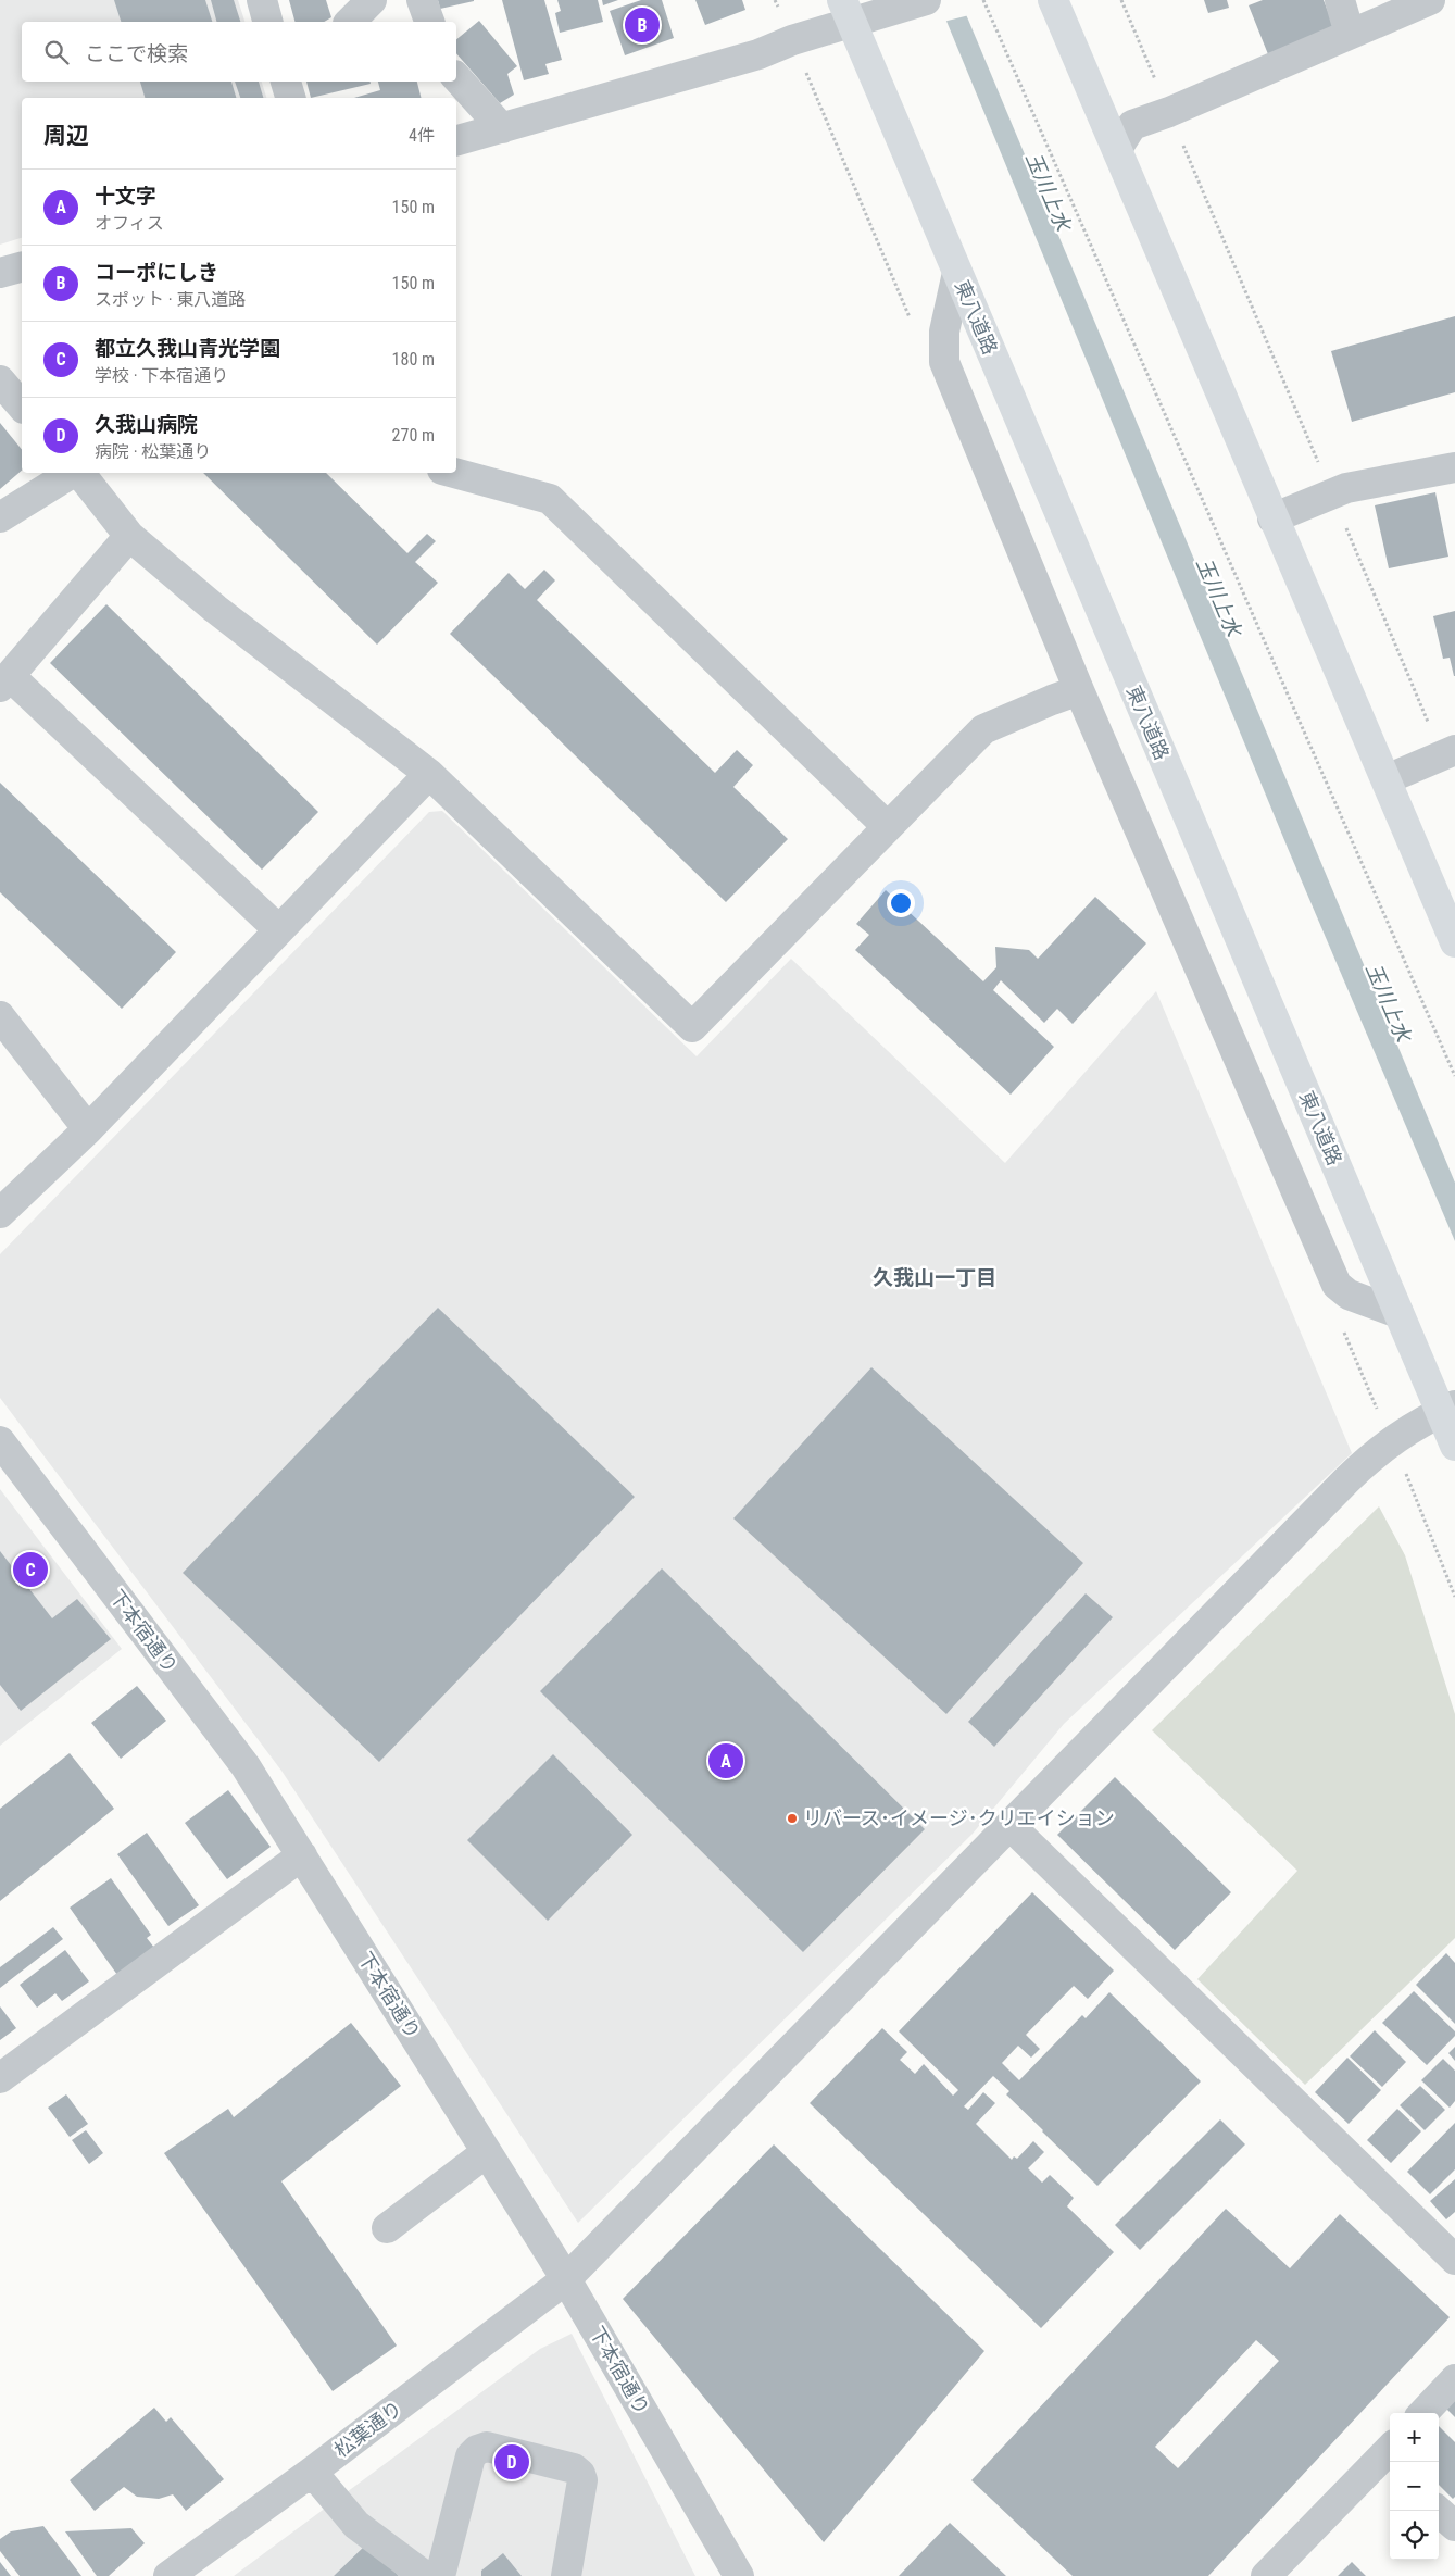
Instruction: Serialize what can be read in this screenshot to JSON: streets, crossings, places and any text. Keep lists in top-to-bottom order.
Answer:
{
  "streets": {
    "main road": ["東八道路"],
    "street": ["下本宿通り", "松葉通り"]
  },
  "crossings": [
    ["東八道路", "松葉通り"],
    ["下本宿通り", "松葉通り"]
  ],
  "districts": ["久我山一丁目"],
  "water": ["玉川上水"],
  "places": ["リバース･イメージ･クリエイション"],
  "page": {
    "pins": [
      "B",
      "C",
      "A",
      "D"
    ],
    "search": "ここで検索",
    "heading": ["周辺", "4件"],
    "list": [
      {
        "mark": "A",
        "name": "十文字",
        "note": "オフィス",
        "value": "150 m"
      },
      {
        "mark": "B",
        "name": "コーポにしき",
        "note": "スポット · 東八道路",
        "value": "150 m"
      },
      {
        "mark": "C",
        "name": "都立久我山青光学園",
        "note": "学校 · 下本宿通り",
        "value": "180 m"
      },
      {
        "mark": "D",
        "name": "久我山病院",
        "note": "病院 · 松葉通り",
        "value": "270 m"
      }
    ],
    "map_buttons": ["+", "−"]
  }
}
